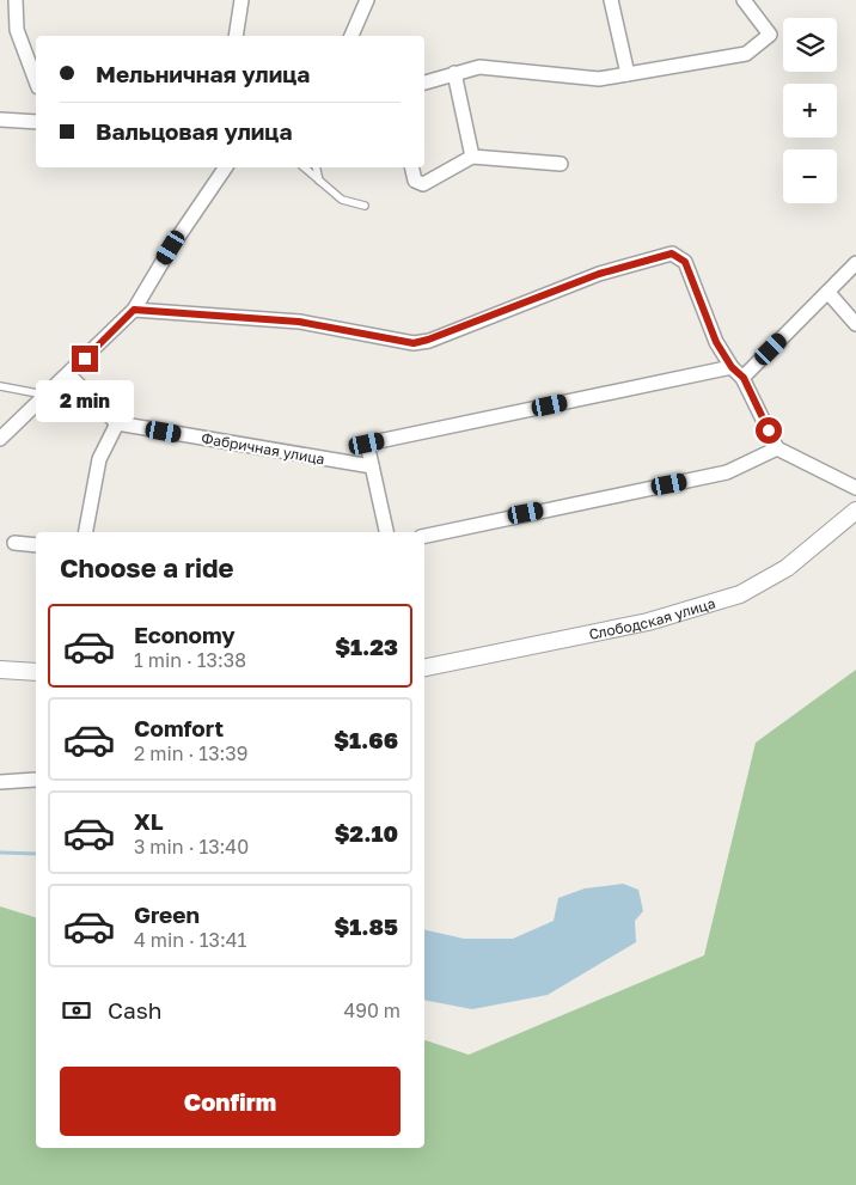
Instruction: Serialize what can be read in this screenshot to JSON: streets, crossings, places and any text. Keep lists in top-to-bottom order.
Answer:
{
  "streets": {
    "street": ["Фабричная улица", "Слободская улица"]
  },
  "page": {
    "map_buttons": ["+", "−"],
    "banner": ["Мельничная улица", "Вальцовая улица"],
    "bubble": "2 min",
    "heading": "Choose a ride",
    "list": [
      {
        "name": "Economy",
        "note": "1 min · 13:38",
        "value": "$1.23"
      },
      {
        "name": "Comfort",
        "note": "2 min · 13:39",
        "value": "$1.66"
      },
      {
        "name": "XL",
        "note": "3 min · 13:40",
        "value": "$2.10"
      },
      {
        "name": "Green",
        "note": "4 min · 13:41",
        "value": "$1.85"
      }
    ],
    "pay": ["Cash", "490 m"],
    "buttons": "Confirm"
  }
}
